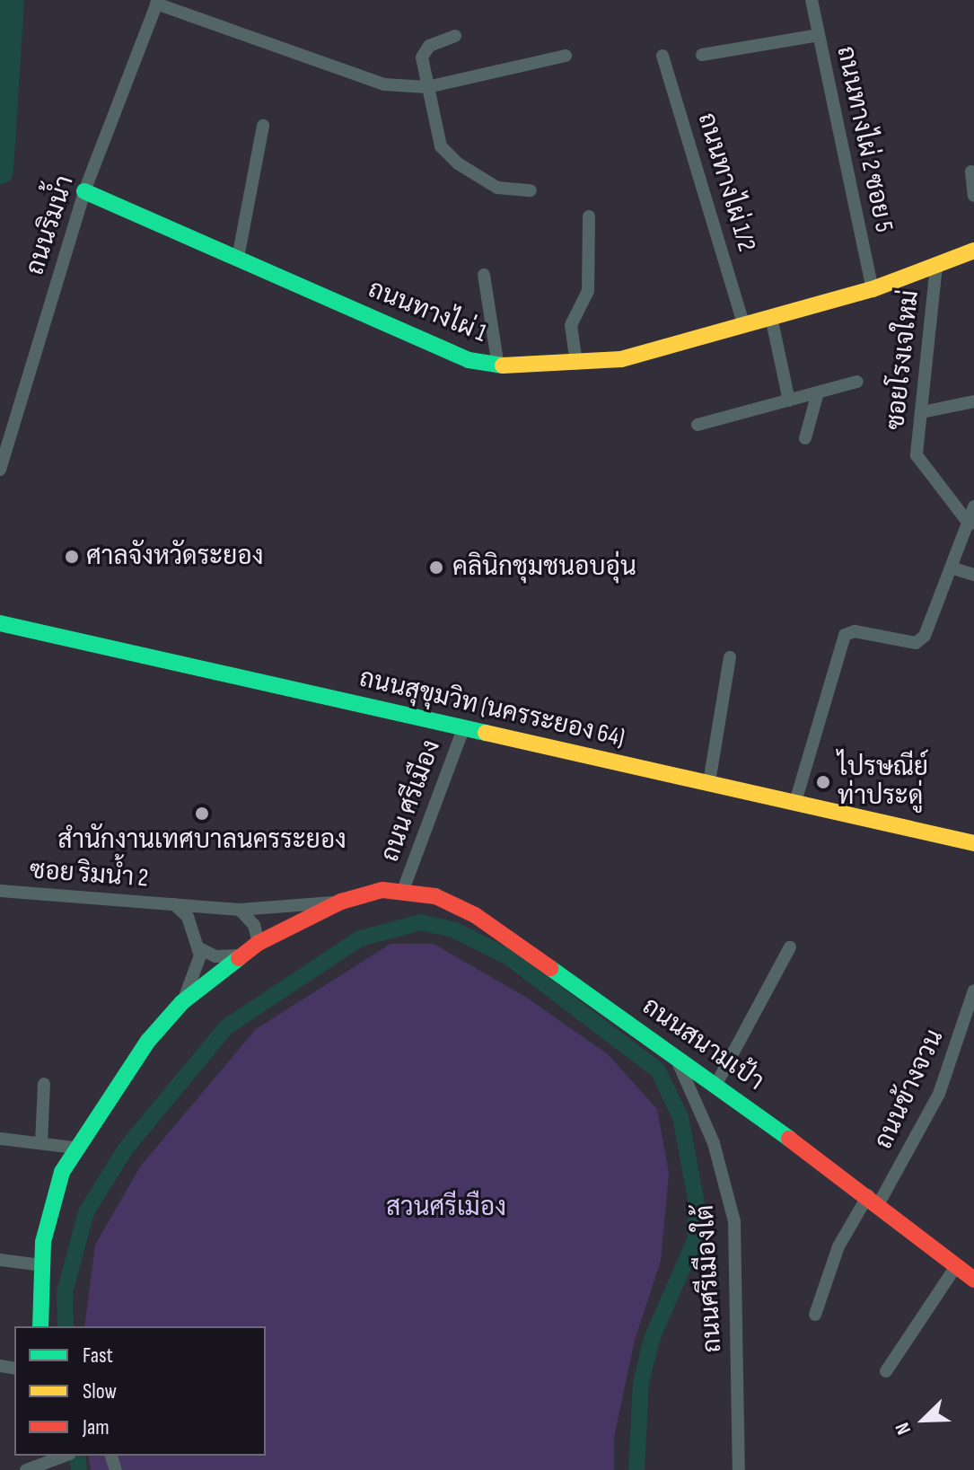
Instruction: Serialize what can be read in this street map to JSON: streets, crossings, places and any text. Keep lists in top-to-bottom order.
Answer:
{
  "streets": {
    "street": [
      "ถนนทางไผ่ 2 ซอย 5",
      "ถนนทางไผ่ 1/2",
      "ถนนริมน้ำ",
      "ถนนทางไผ่ 1",
      "ซอยโรงเจใหม่",
      "ถนนสุขุมวิท (นครระยอง 64)",
      "ถนน ศรีเมือง",
      "ซอย ริมน้ำ 2",
      "ถนนสนามเป้า",
      "ถนนข้างจวน",
      "ถนนศรีเมืองใต้"
    ]
  },
  "crossings": [
    ["ถนนทางไผ่ 2 ซอย 5", "ถนนทางไผ่ 1"],
    ["ถนนทางไผ่ 1/2", "ถนนทางไผ่ 1"],
    ["ถนนริมน้ำ", "ถนนทางไผ่ 1"],
    ["ถนนทางไผ่ 1", "ซอยโรงเจใหม่"],
    ["ถนนสุขุมวิท (นครระยอง 64)", "ถนน ศรีเมือง"],
    ["ถนน ศรีเมือง", "ถนนสนามเป้า"],
    ["ซอย ริมน้ำ 2", "ถนนสนามเป้า"],
    ["ถนนสนามเป้า", "ถนนข้างจวน"],
    ["ถนนสนามเป้า", "ถนนศรีเมืองใต้"]
  ],
  "parks": ["สวนศรีเมือง"],
  "places": [
    "ศาลจังหวัดระยอง",
    "คลินิกชุมชนอบอุ่น",
    "ไปรษณีย์ ท่าประดู่",
    "สำนักงานเทศบาลนครระยอง"
  ],
  "legend": ["Fast", "Slow", "Jam"],
  "north": "bottom left"
}
